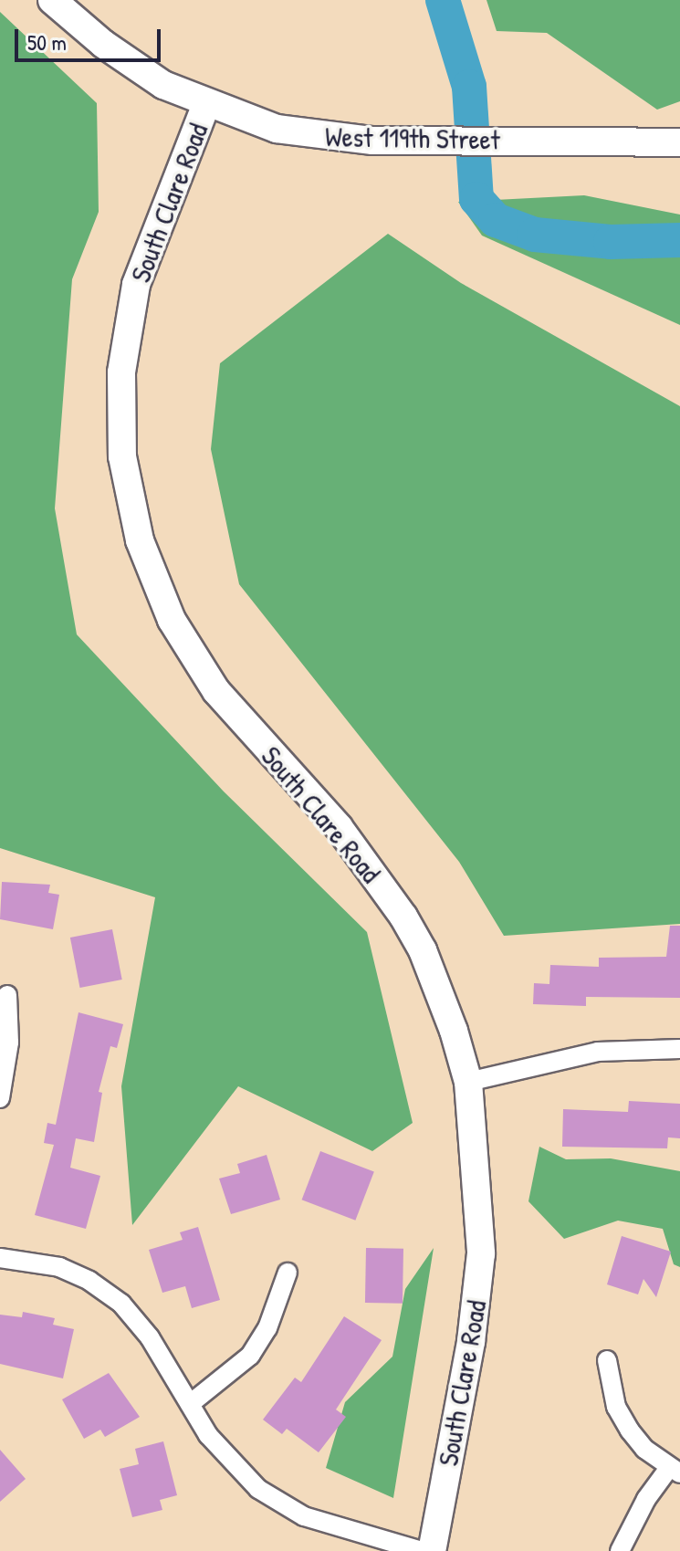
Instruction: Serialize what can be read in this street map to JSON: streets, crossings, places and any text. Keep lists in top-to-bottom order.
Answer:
{
  "streets": {
    "street": ["West 119th Street", "South Clare Road"]
  },
  "crossings": [
    ["West 119th Street", "South Clare Road"]
  ],
  "scale_bar": "50 m"
}
